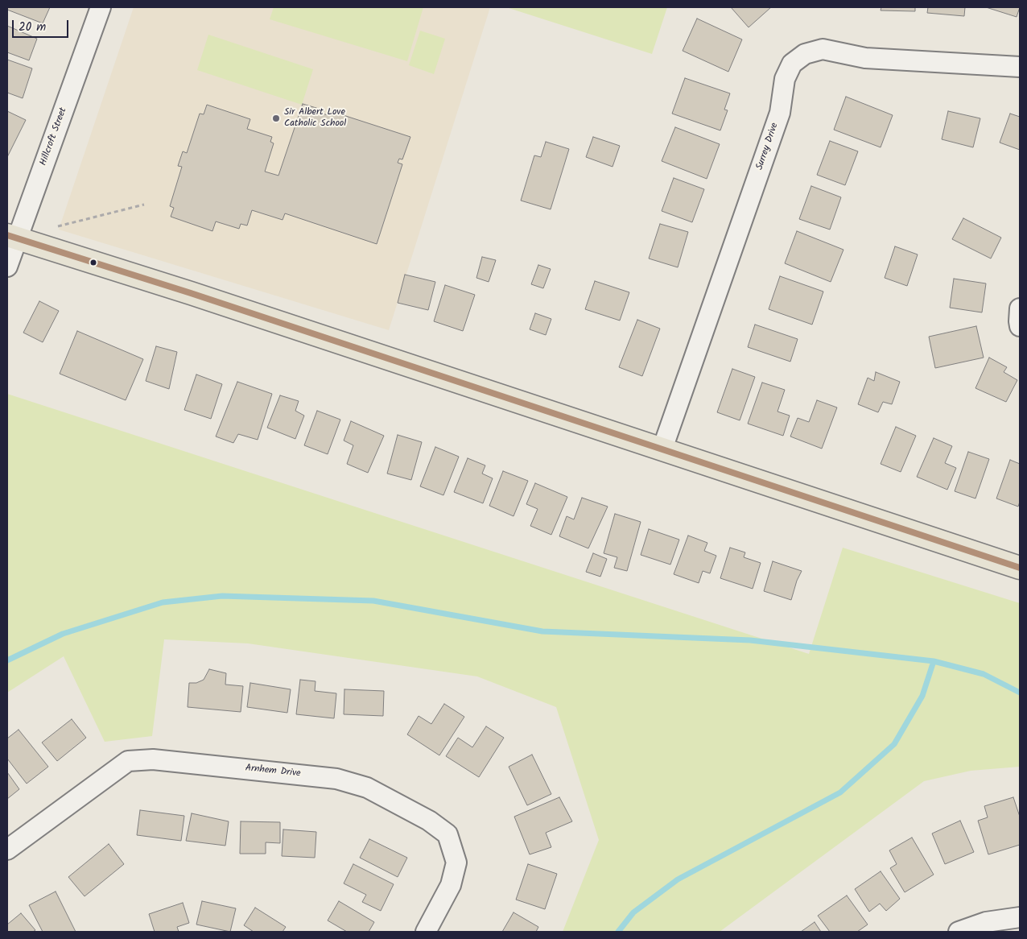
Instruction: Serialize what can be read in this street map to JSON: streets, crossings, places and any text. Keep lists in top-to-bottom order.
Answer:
{
  "streets": {
    "street": ["Hillcroft Street", "Surrey Drive", "Arnhem Drive"]
  },
  "places": ["Sir Albert Love Catholic School"],
  "scale_bar": "20 m"
}
